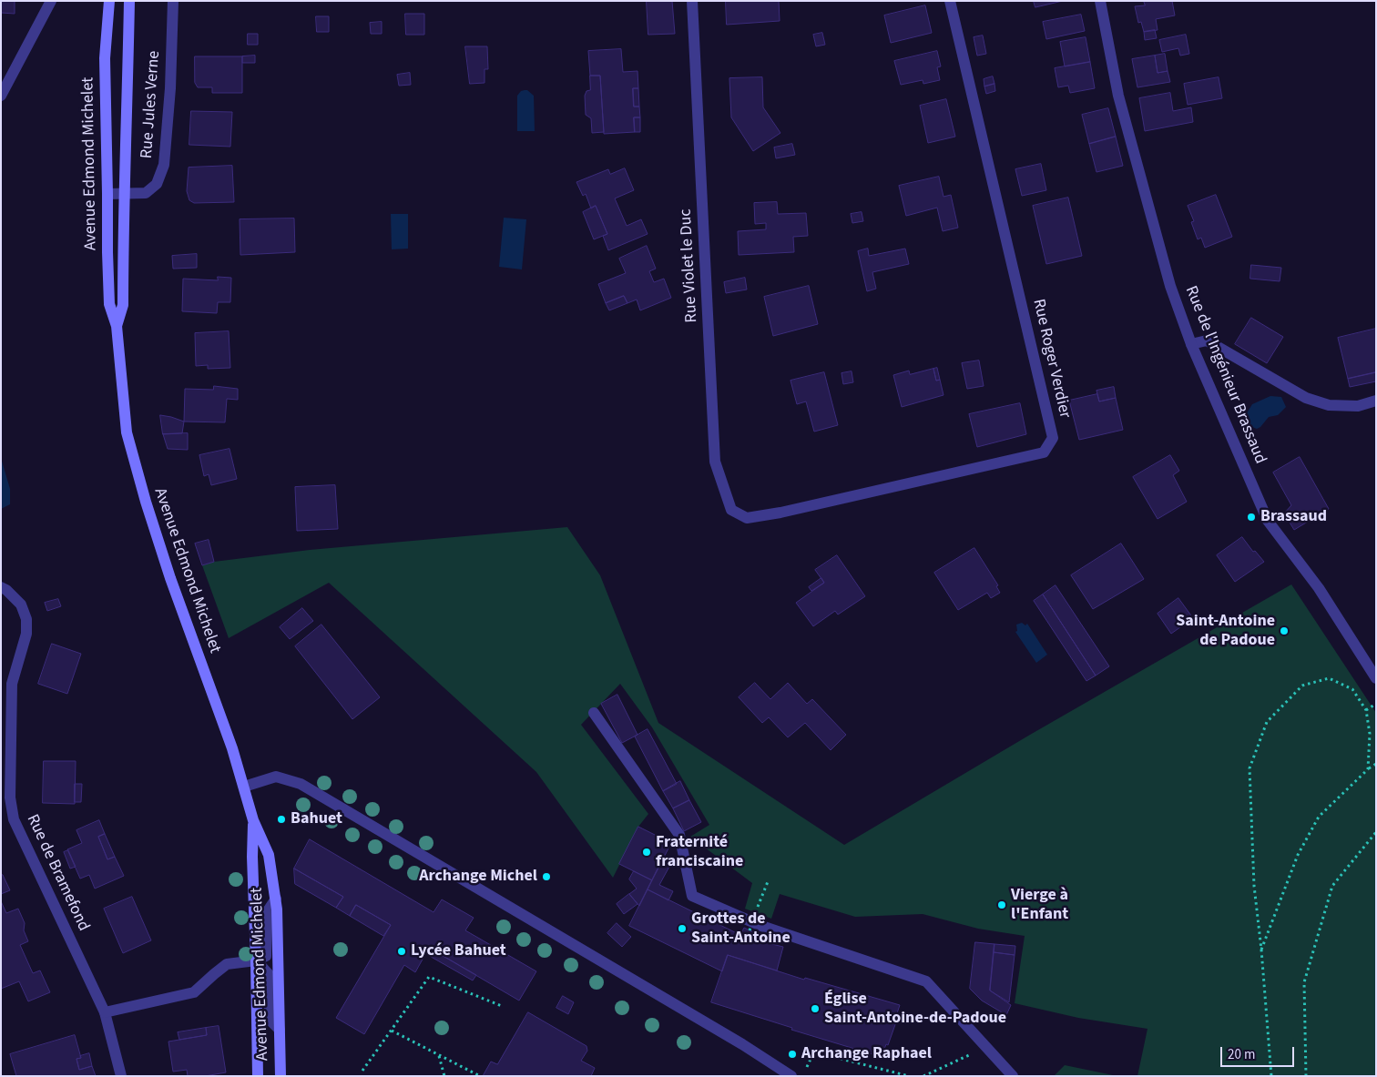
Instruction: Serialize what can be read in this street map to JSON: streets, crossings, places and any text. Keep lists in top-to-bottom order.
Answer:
{
  "streets": {
    "main road": ["Avenue Edmond Michelet"],
    "street": [
      "Rue Jules Verne",
      "Rue Violet le Duc",
      "Rue Roger Verdier",
      "Rue de l'Ingénieur Brassaud",
      "Rue de Bramefond"
    ]
  },
  "crossings": [
    ["Rue Jules Verne", "Avenue Edmond Michelet"],
    ["Rue Violet le Duc", "Rue Roger Verdier"]
  ],
  "places": [
    "Brassaud",
    "Saint-Antoine de Padoue",
    "Bahuet",
    "Fraternité franciscaine",
    "Archange Michel",
    "Vierge à l'Enfant",
    "Grottes de Saint-Antoine",
    "Lycée Bahuet",
    "Église Saint-Antoine-de-Padoue",
    "Archange Raphael"
  ],
  "scale_bar": "20 m"
}
